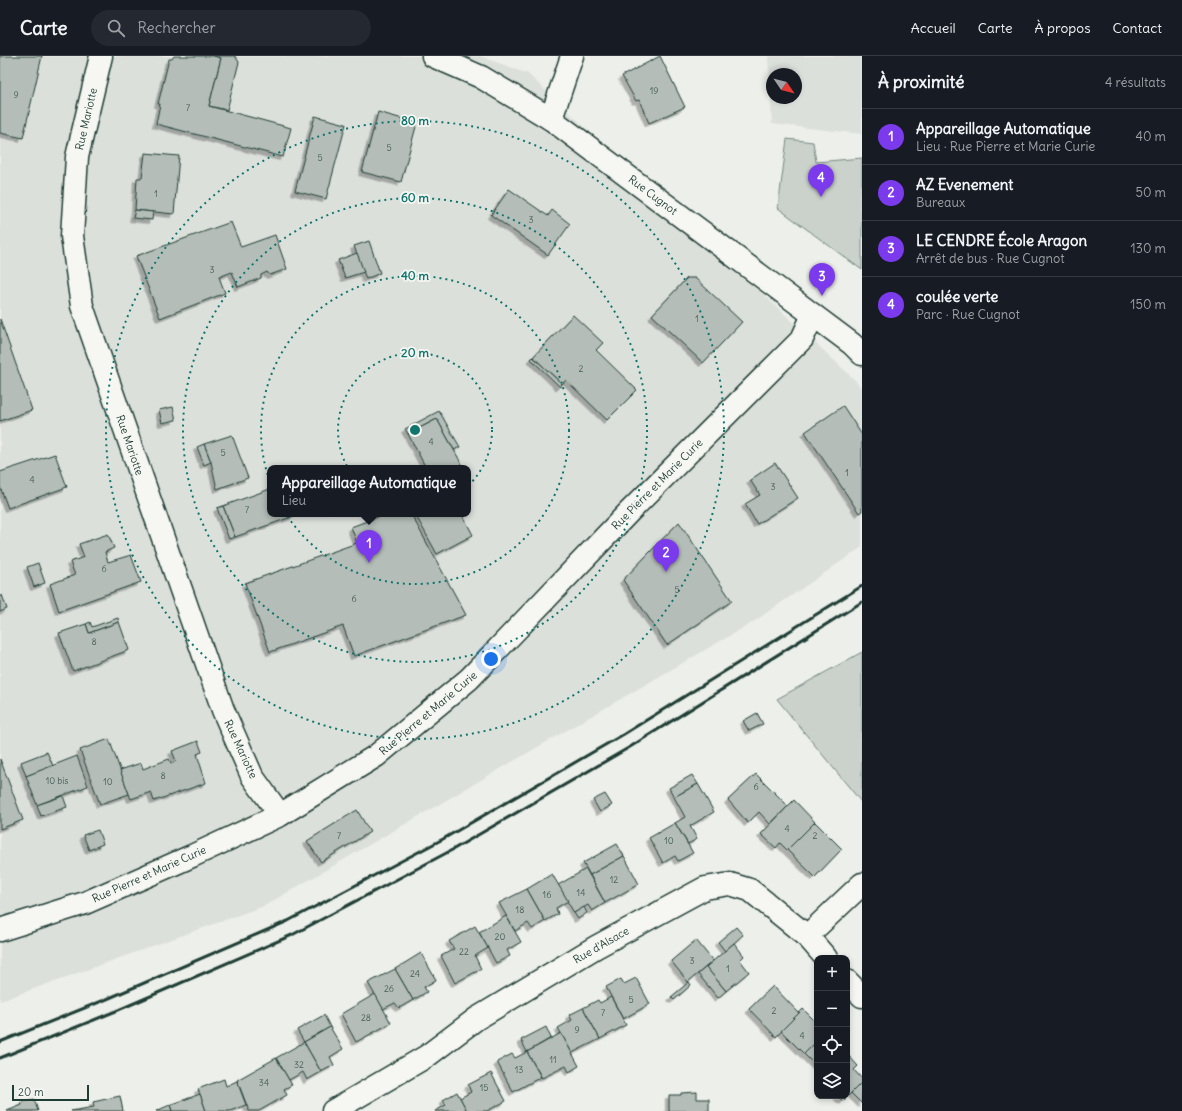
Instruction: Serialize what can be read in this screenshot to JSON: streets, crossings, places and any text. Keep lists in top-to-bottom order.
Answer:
{
  "streets": {
    "street": [
      "Rue Mariotte",
      "Rue Cugnot",
      "Rue Pierre et Marie Curie",
      "Rue d'Alsace"
    ]
  },
  "crossings": [
    ["Rue Mariotte", "Rue Pierre et Marie Curie"],
    ["Rue Cugnot", "Rue Pierre et Marie Curie"]
  ],
  "house_numbers": [
    "19",
    "9",
    "7",
    "5",
    "5",
    "1",
    "3",
    "3",
    "1",
    "2",
    "4",
    "5",
    "1",
    "4",
    "3",
    "7",
    "6",
    "5",
    "6",
    "8",
    "8",
    "10 bis",
    "10",
    "6",
    "4",
    "7",
    "2",
    "10",
    "12",
    "14",
    "16",
    "18",
    "20",
    "22",
    "3",
    "1",
    "24",
    "26",
    "5",
    "2",
    "7",
    "28",
    "9",
    "4",
    "11",
    "32",
    "13",
    "34",
    "15"
  ],
  "scale_bar": "20 m",
  "north": "bottom right",
  "page": {
    "header": "Carte",
    "search": "Rechercher",
    "nav": [
      "Accueil",
      "Carte",
      "À propos",
      "Contact"
    ],
    "heading": ["À proximité", "4 résultats"],
    "list": [
      {
        "mark": "1",
        "name": "Appareillage Automatique",
        "note": "Lieu · Rue Pierre et Marie Curie",
        "value": "40 m"
      },
      {
        "mark": "2",
        "name": "AZ Evenement",
        "note": "Bureaux",
        "value": "50 m"
      },
      {
        "mark": "3",
        "name": "LE CENDRE École Aragon",
        "note": "Arrêt de bus · Rue Cugnot",
        "value": "130 m"
      },
      {
        "mark": "4",
        "name": "coulée verte",
        "note": "Parc · Rue Cugnot",
        "value": "150 m"
      }
    ],
    "pins": [
      "4",
      "3",
      "1",
      "2"
    ],
    "popup": ["Appareillage Automatique", "Lieu"],
    "map_buttons": ["+", "−"],
    "scale": "20 m"
  },
  "rings": [
    "80 m",
    "60 m",
    "40 m",
    "20 m"
  ]
}
